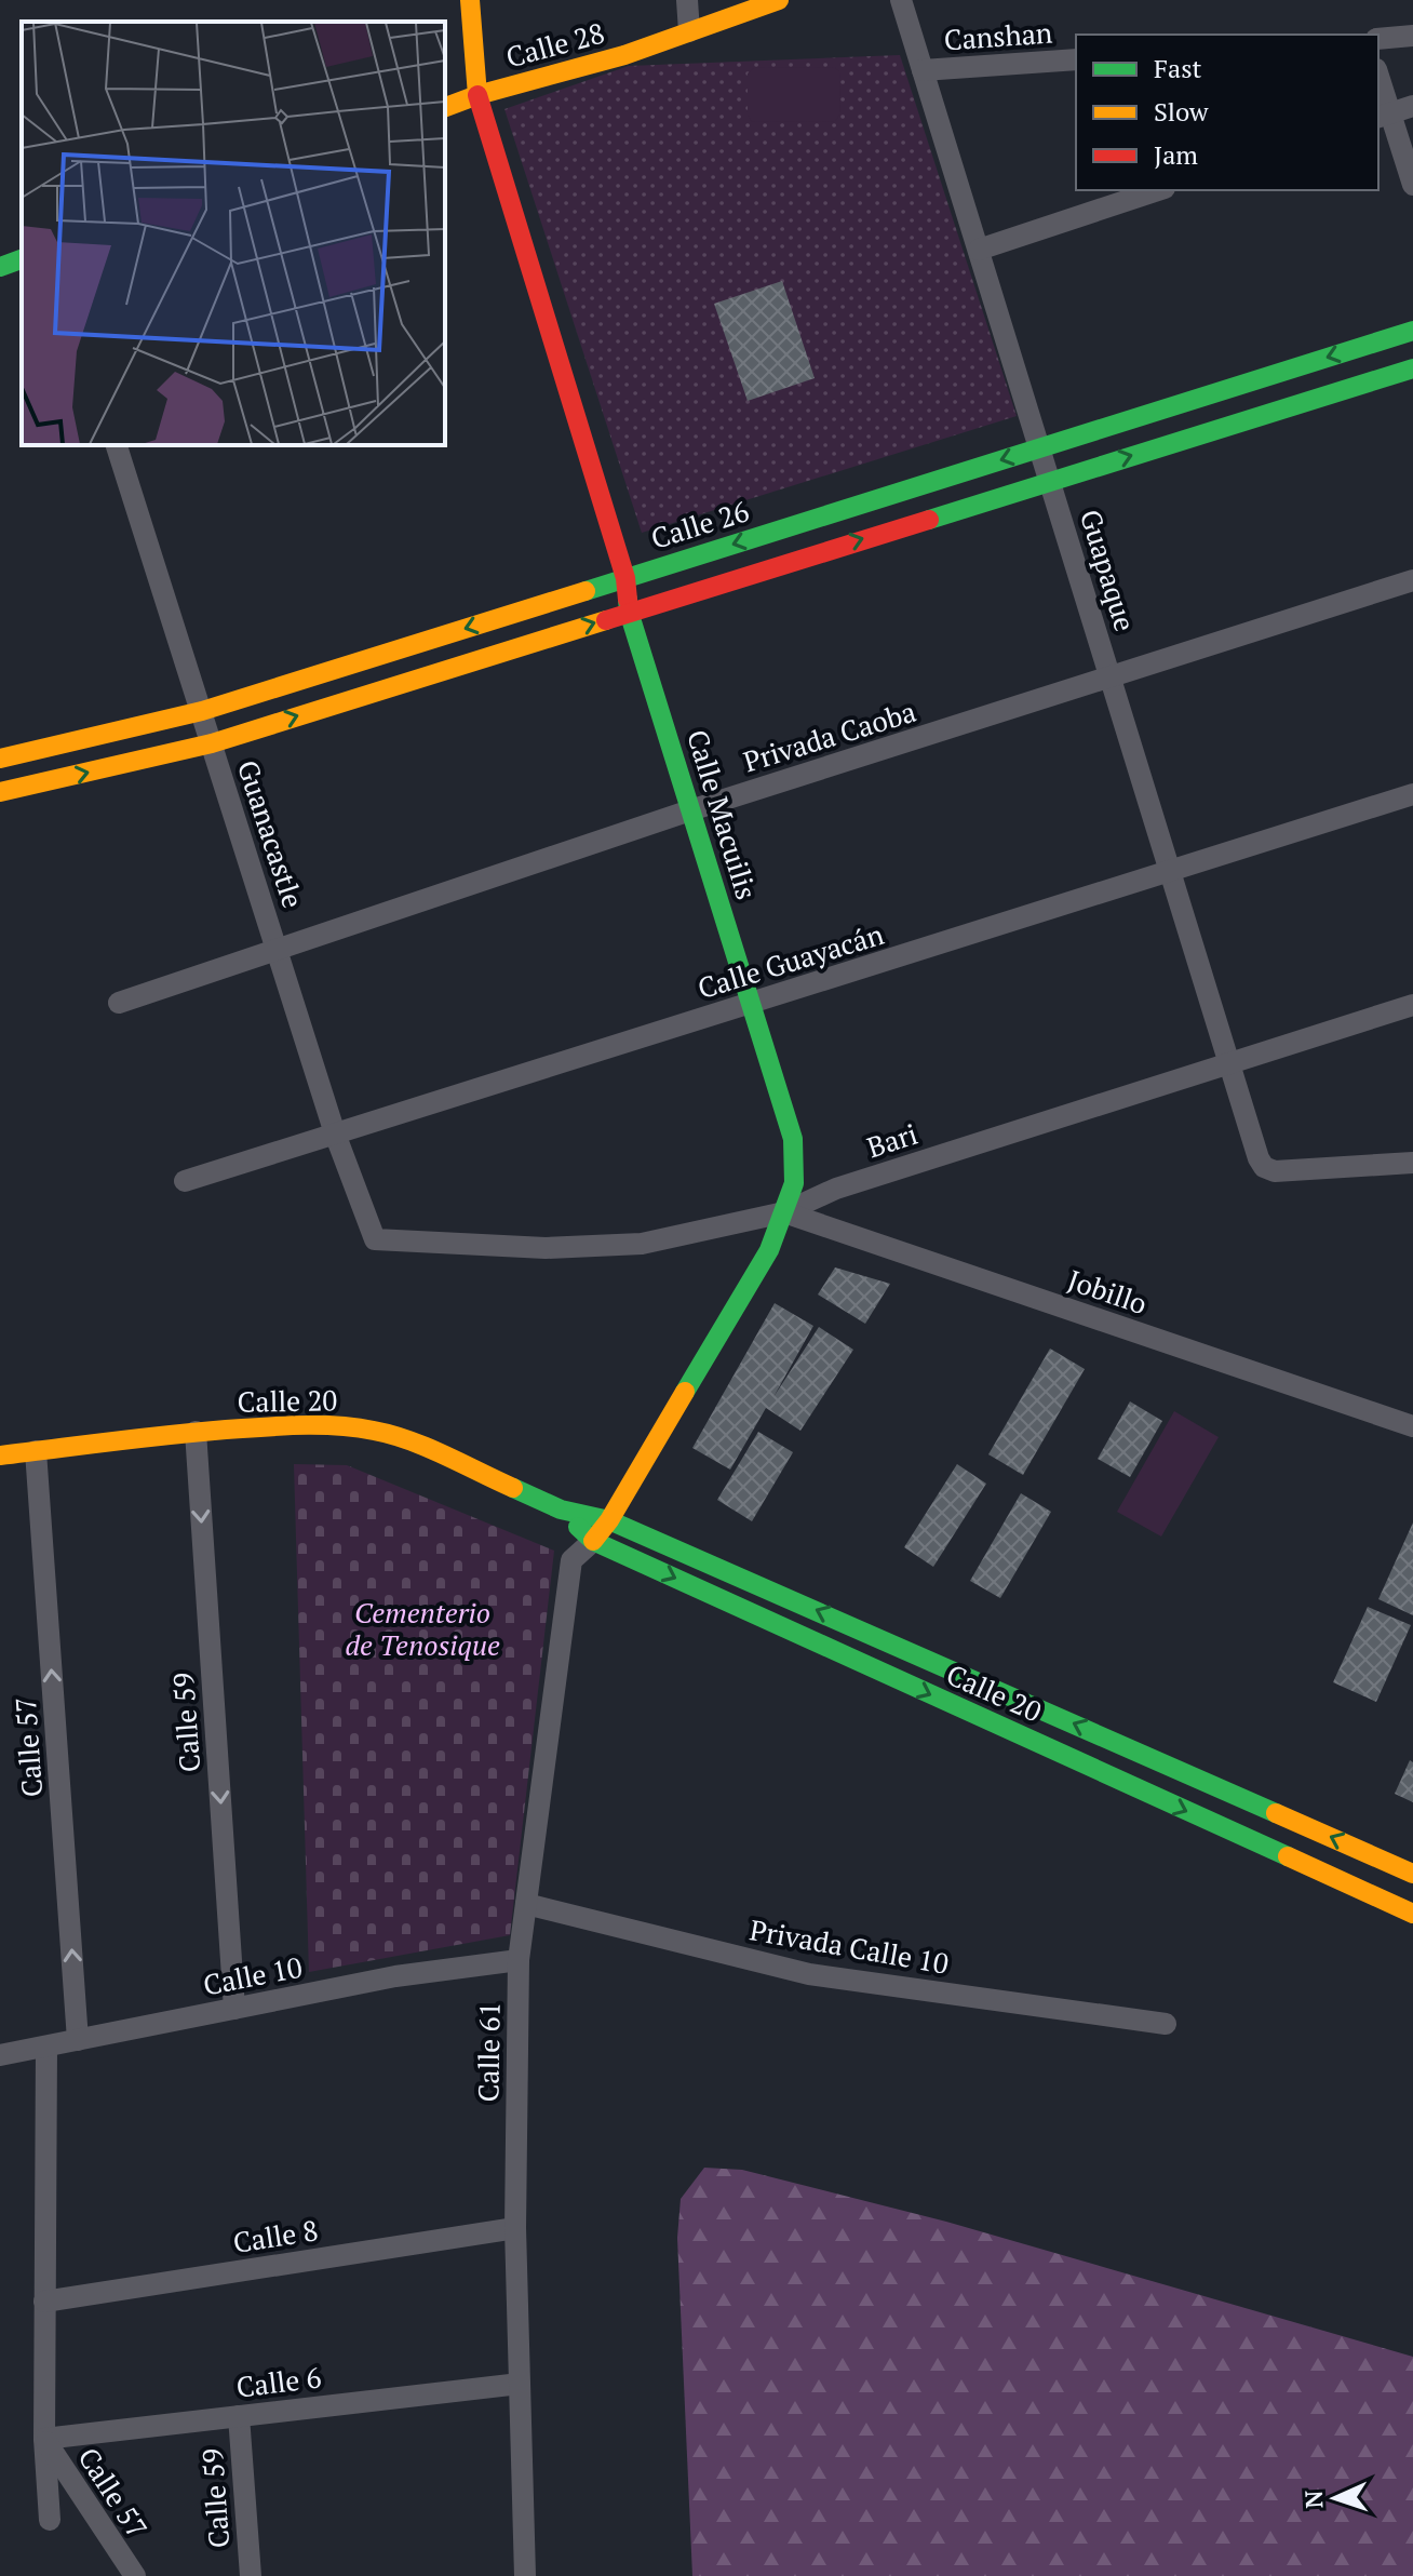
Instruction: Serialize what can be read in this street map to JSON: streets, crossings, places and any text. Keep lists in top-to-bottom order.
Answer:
{
  "streets": {
    "main road": [
      "Calle 28",
      "Calle 26",
      "Calle Macuilis",
      "Calle 20"
    ],
    "street": [
      "Canshan",
      "Guapaque",
      "Privada Caoba",
      "Guanacastle",
      "Calle Guayacán",
      "Bari",
      "Jobillo",
      "Calle 59",
      "Calle 57",
      "Privada Calle 10",
      "Calle 10",
      "Calle 61",
      "Calle 8",
      "Calle 6"
    ]
  },
  "crossings": [
    ["Canshan", "Guapaque"],
    ["Calle 28", "Calle Macuilis"],
    ["Calle 26", "Guapaque"],
    ["Calle 26", "Calle Macuilis"],
    ["Calle 26", "Guanacastle"],
    ["Guapaque", "Privada Caoba"],
    ["Guapaque", "Calle Guayacán"],
    ["Guapaque", "Bari"],
    ["Privada Caoba", "Calle Macuilis"],
    ["Privada Caoba", "Guanacastle"],
    ["Calle Macuilis", "Calle Guayacán"],
    ["Calle Macuilis", "Bari"],
    ["Calle Macuilis", "Jobillo"],
    ["Calle Macuilis", "Calle 20"],
    ["Calle Macuilis", "Calle 61"],
    ["Guanacastle", "Calle Guayacán"],
    ["Guanacastle", "Bari"],
    ["Bari", "Jobillo"],
    ["Calle 20", "Calle 59"],
    ["Calle 20", "Calle 57"],
    ["Calle 20", "Calle 61"],
    ["Calle 59", "Calle 10"],
    ["Calle 59", "Calle 6"],
    ["Calle 57", "Calle 10"],
    ["Calle 57", "Calle 8"],
    ["Calle 57", "Calle 6"],
    ["Privada Calle 10", "Calle 61"],
    ["Calle 10", "Calle 61"],
    ["Calle 61", "Calle 8"],
    ["Calle 61", "Calle 6"]
  ],
  "one_way": ["Calle 59", "Calle 57"],
  "parks": ["Cementerio de Tenosique"],
  "legend": ["Fast", "Slow", "Jam"],
  "north": "left"
}
